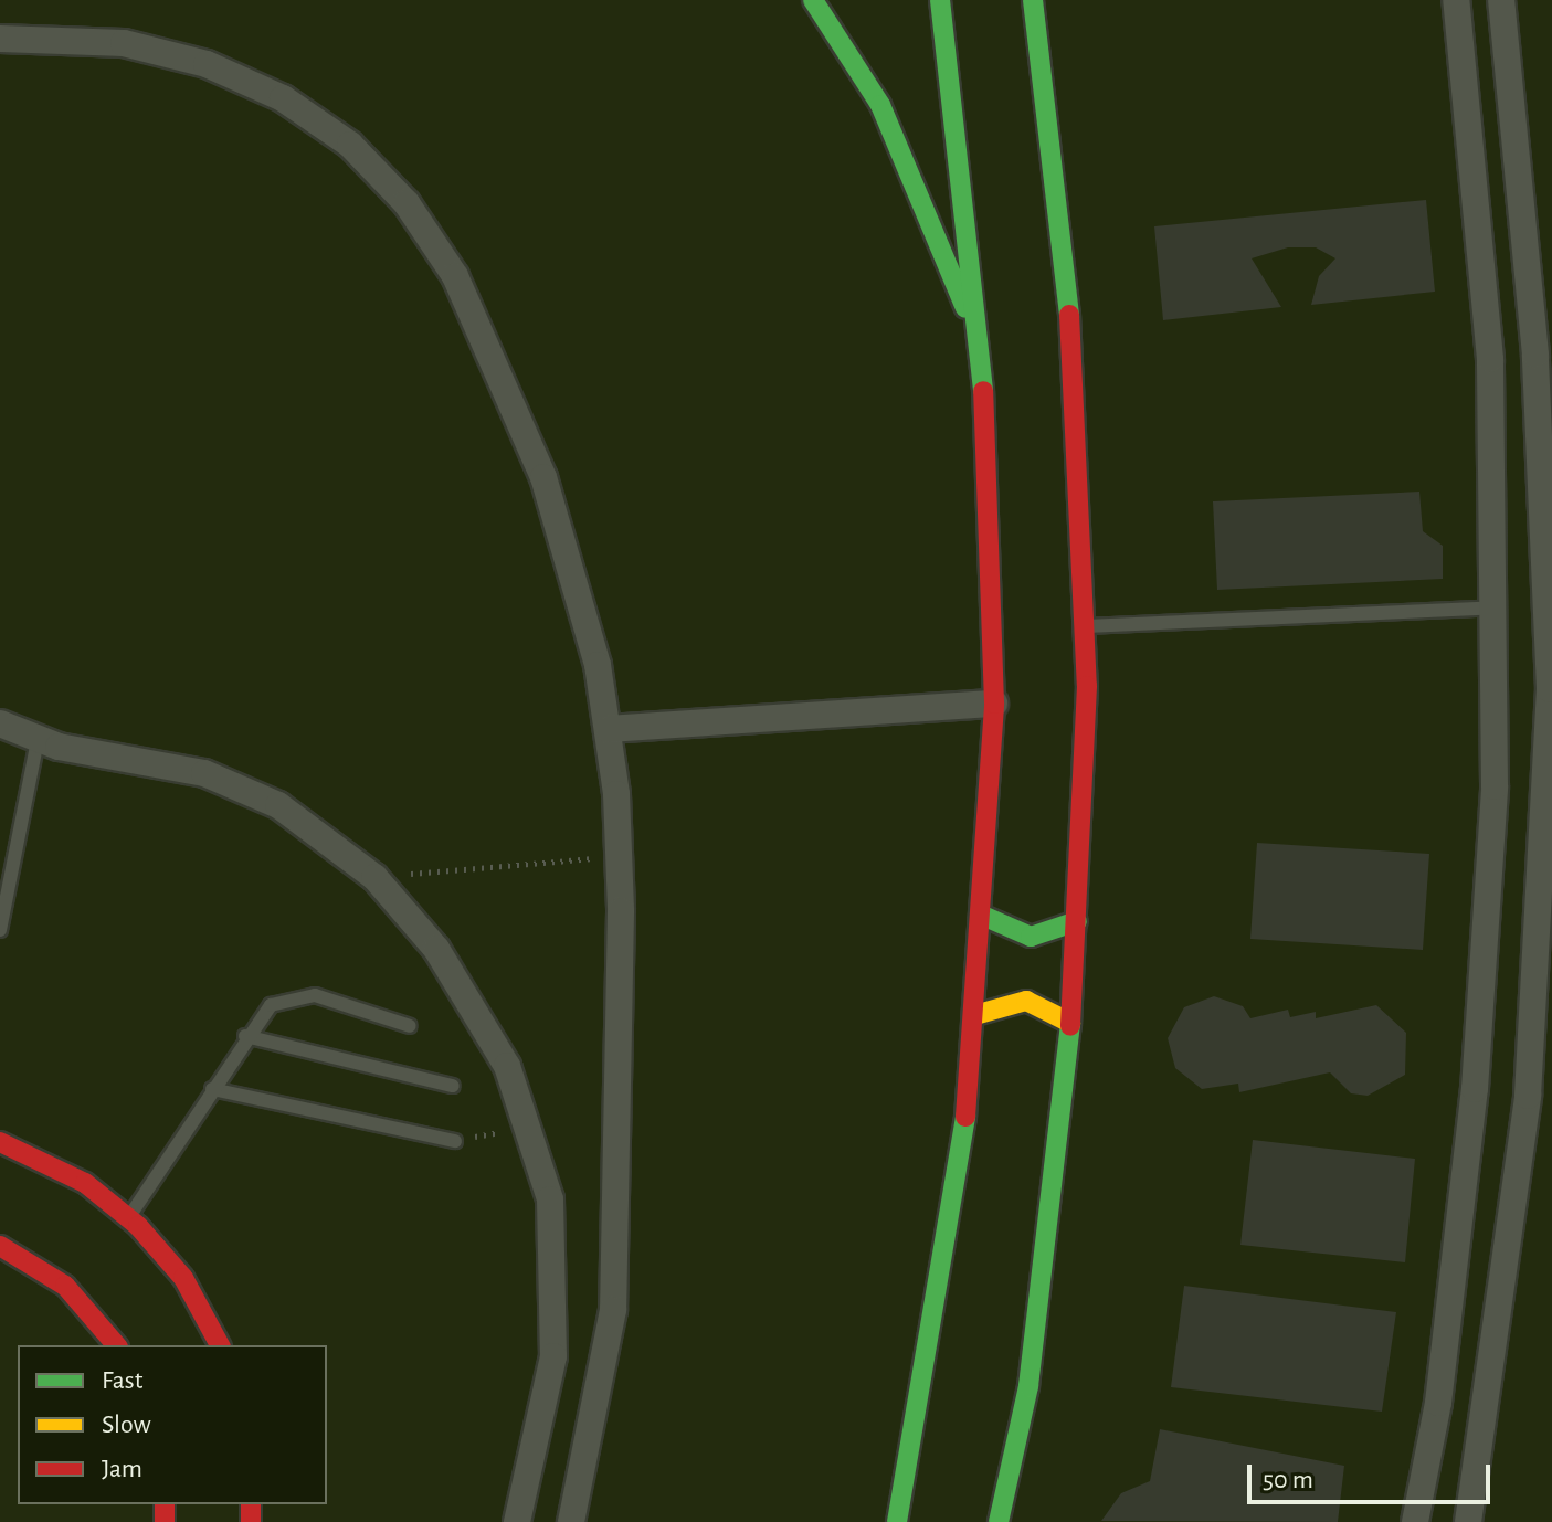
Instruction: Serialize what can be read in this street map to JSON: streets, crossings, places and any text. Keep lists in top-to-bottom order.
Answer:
{
  "legend": ["Fast", "Slow", "Jam"],
  "scale_bar": "50 m"
}
